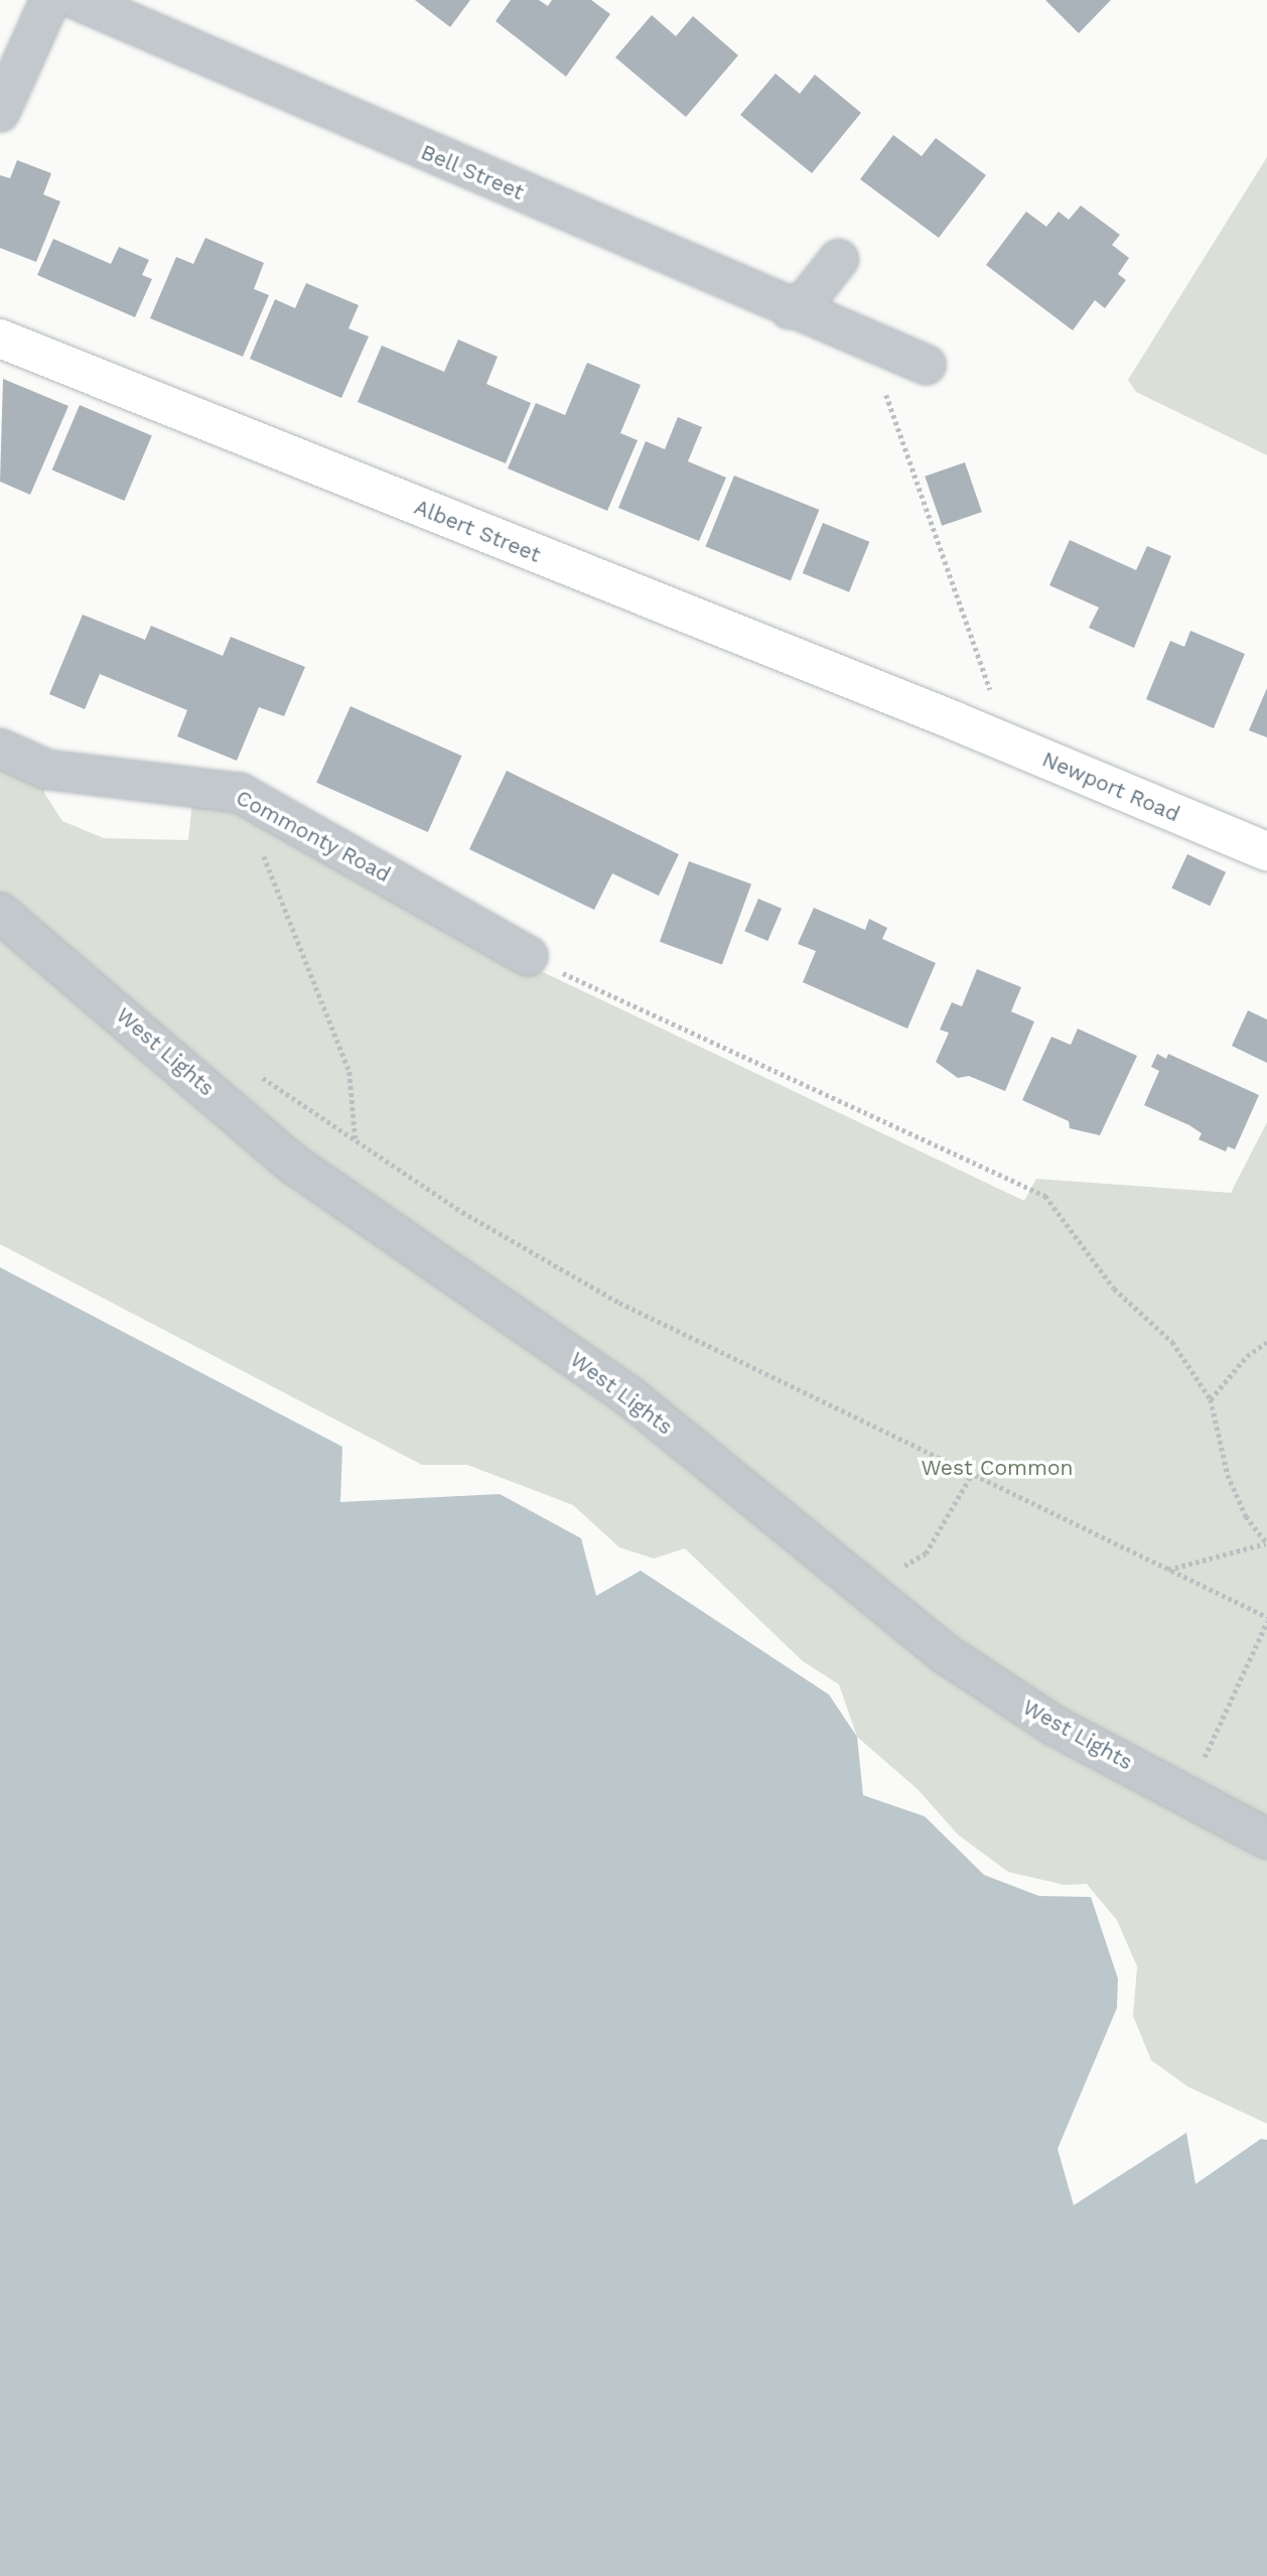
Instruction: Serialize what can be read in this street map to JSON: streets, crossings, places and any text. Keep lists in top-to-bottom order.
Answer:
{
  "streets": {
    "main road": ["Albert Street", "Newport Road"],
    "street": ["Bell Street", "Commonty Road", "West Lights"]
  },
  "crossings": [
    ["Albert Street", "Newport Road"]
  ],
  "parks": ["West Common"]
}
